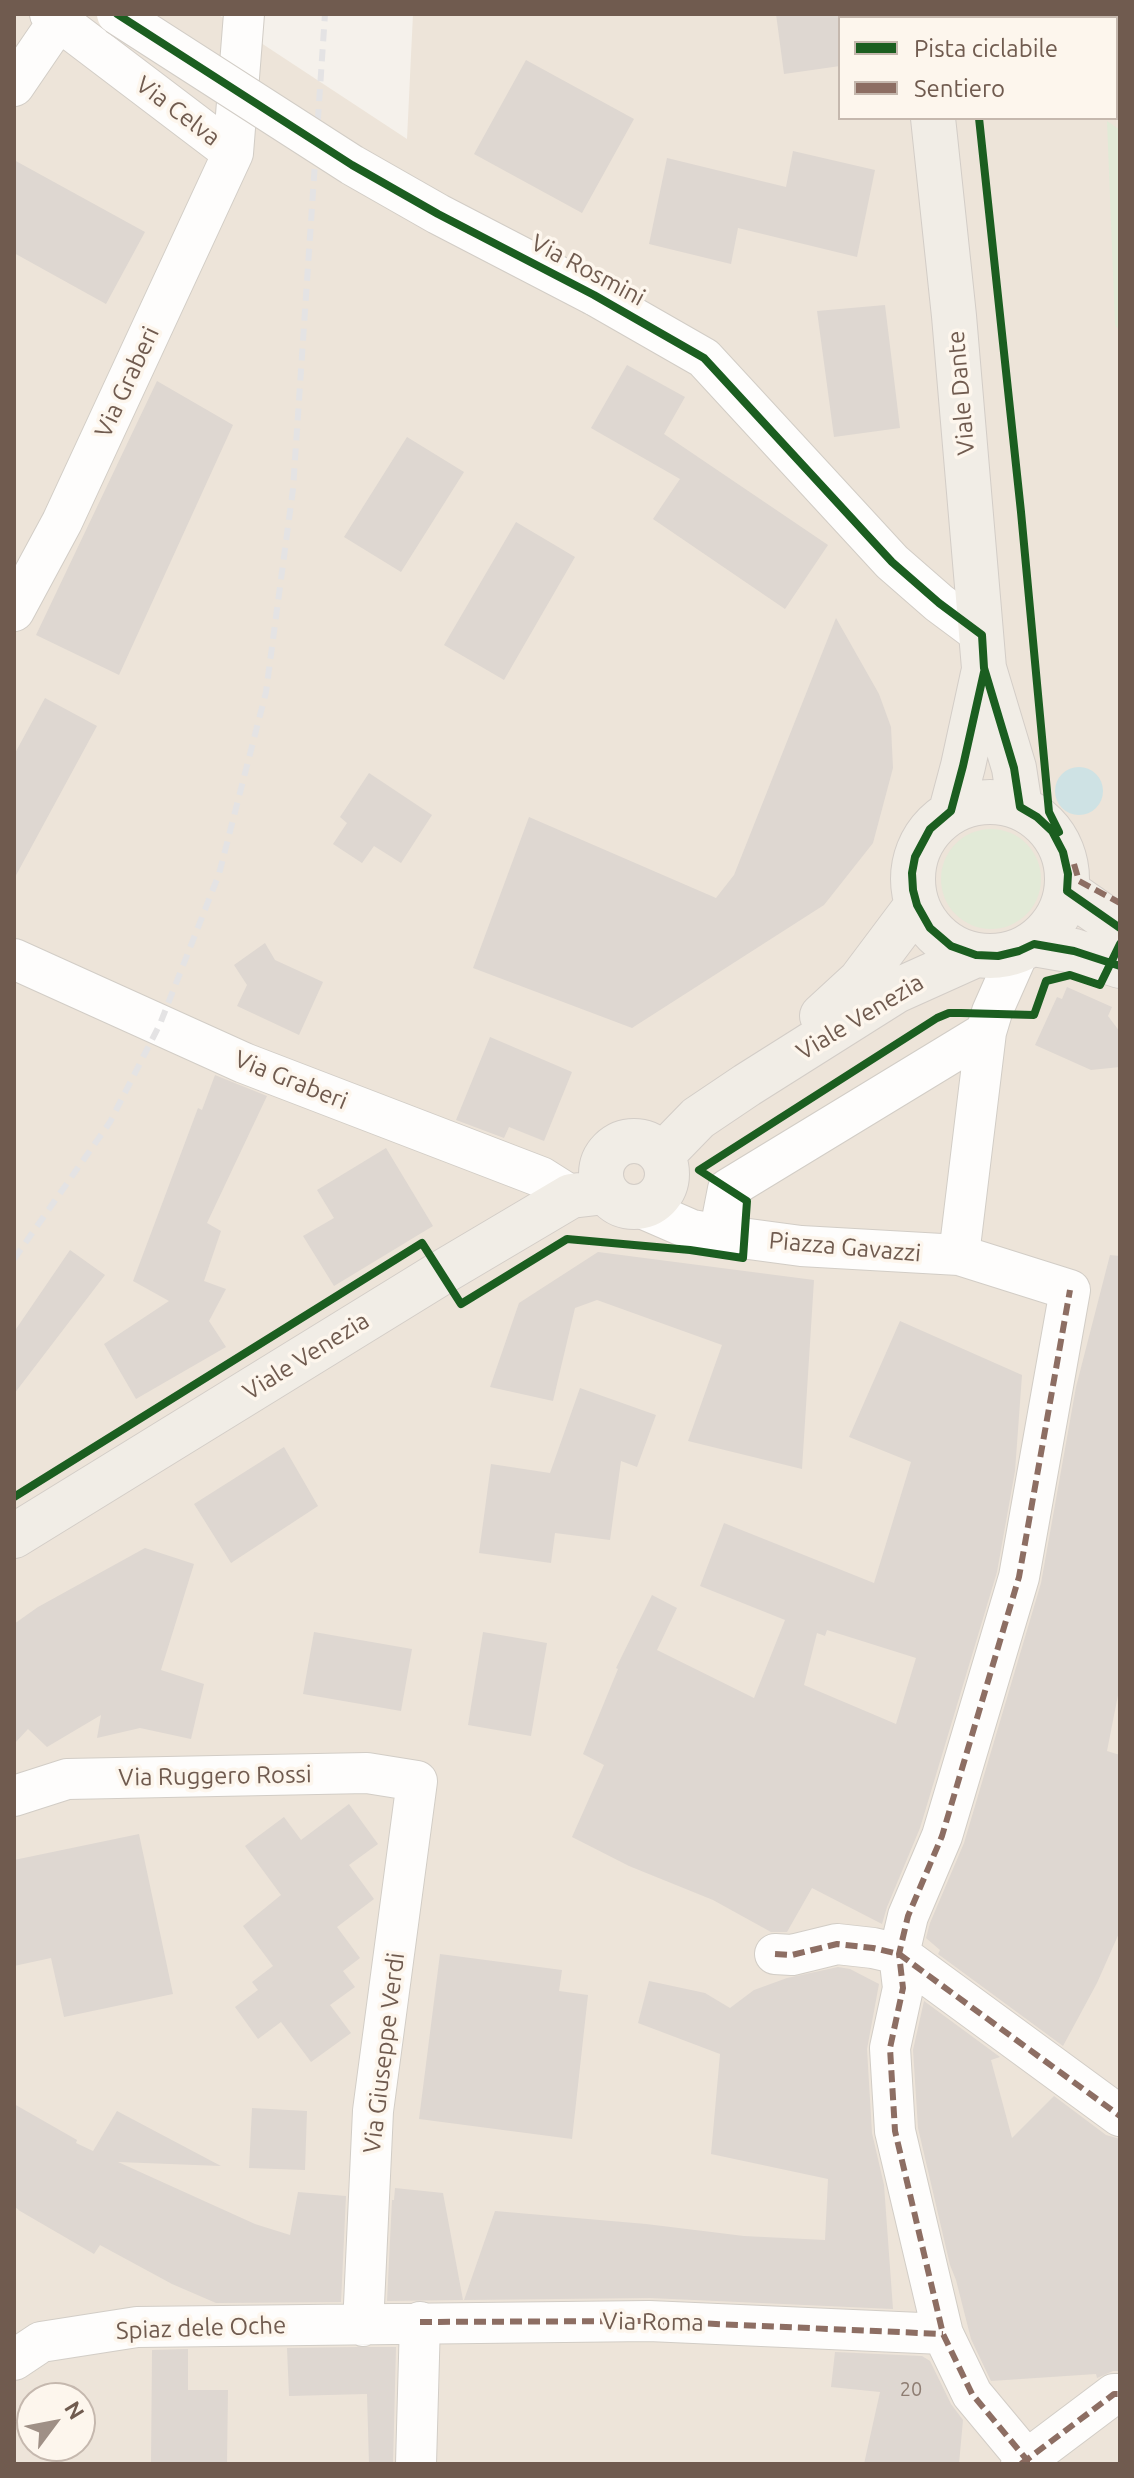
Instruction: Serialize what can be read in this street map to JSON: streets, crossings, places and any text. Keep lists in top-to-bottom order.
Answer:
{
  "streets": {
    "main road": ["Viale Dante", "Viale Venezia"],
    "street": [
      "Via Celva",
      "Via Rosmini",
      "Via Graberi",
      "Piazza Gavazzi",
      "Via Ruggero Rossi",
      "Via Giuseppe Verdi",
      "Via Roma",
      "Spiaz dele Oche"
    ]
  },
  "crossings": [
    ["Via Celva", "Via Graberi"],
    ["Via Rosmini", "Viale Dante"],
    ["Via Graberi", "Viale Venezia"],
    ["Via Graberi", "Piazza Gavazzi"],
    ["Viale Dante", "Viale Venezia"],
    ["Viale Venezia", "Piazza Gavazzi"],
    ["Via Ruggero Rossi", "Via Giuseppe Verdi"],
    ["Via Giuseppe Verdi", "Via Roma"],
    ["Via Giuseppe Verdi", "Spiaz dele Oche"],
    ["Via Roma", "Spiaz dele Oche"]
  ],
  "house_numbers": ["20"],
  "legend": ["Pista ciclabile", "Sentiero"],
  "north": "top right"
}
